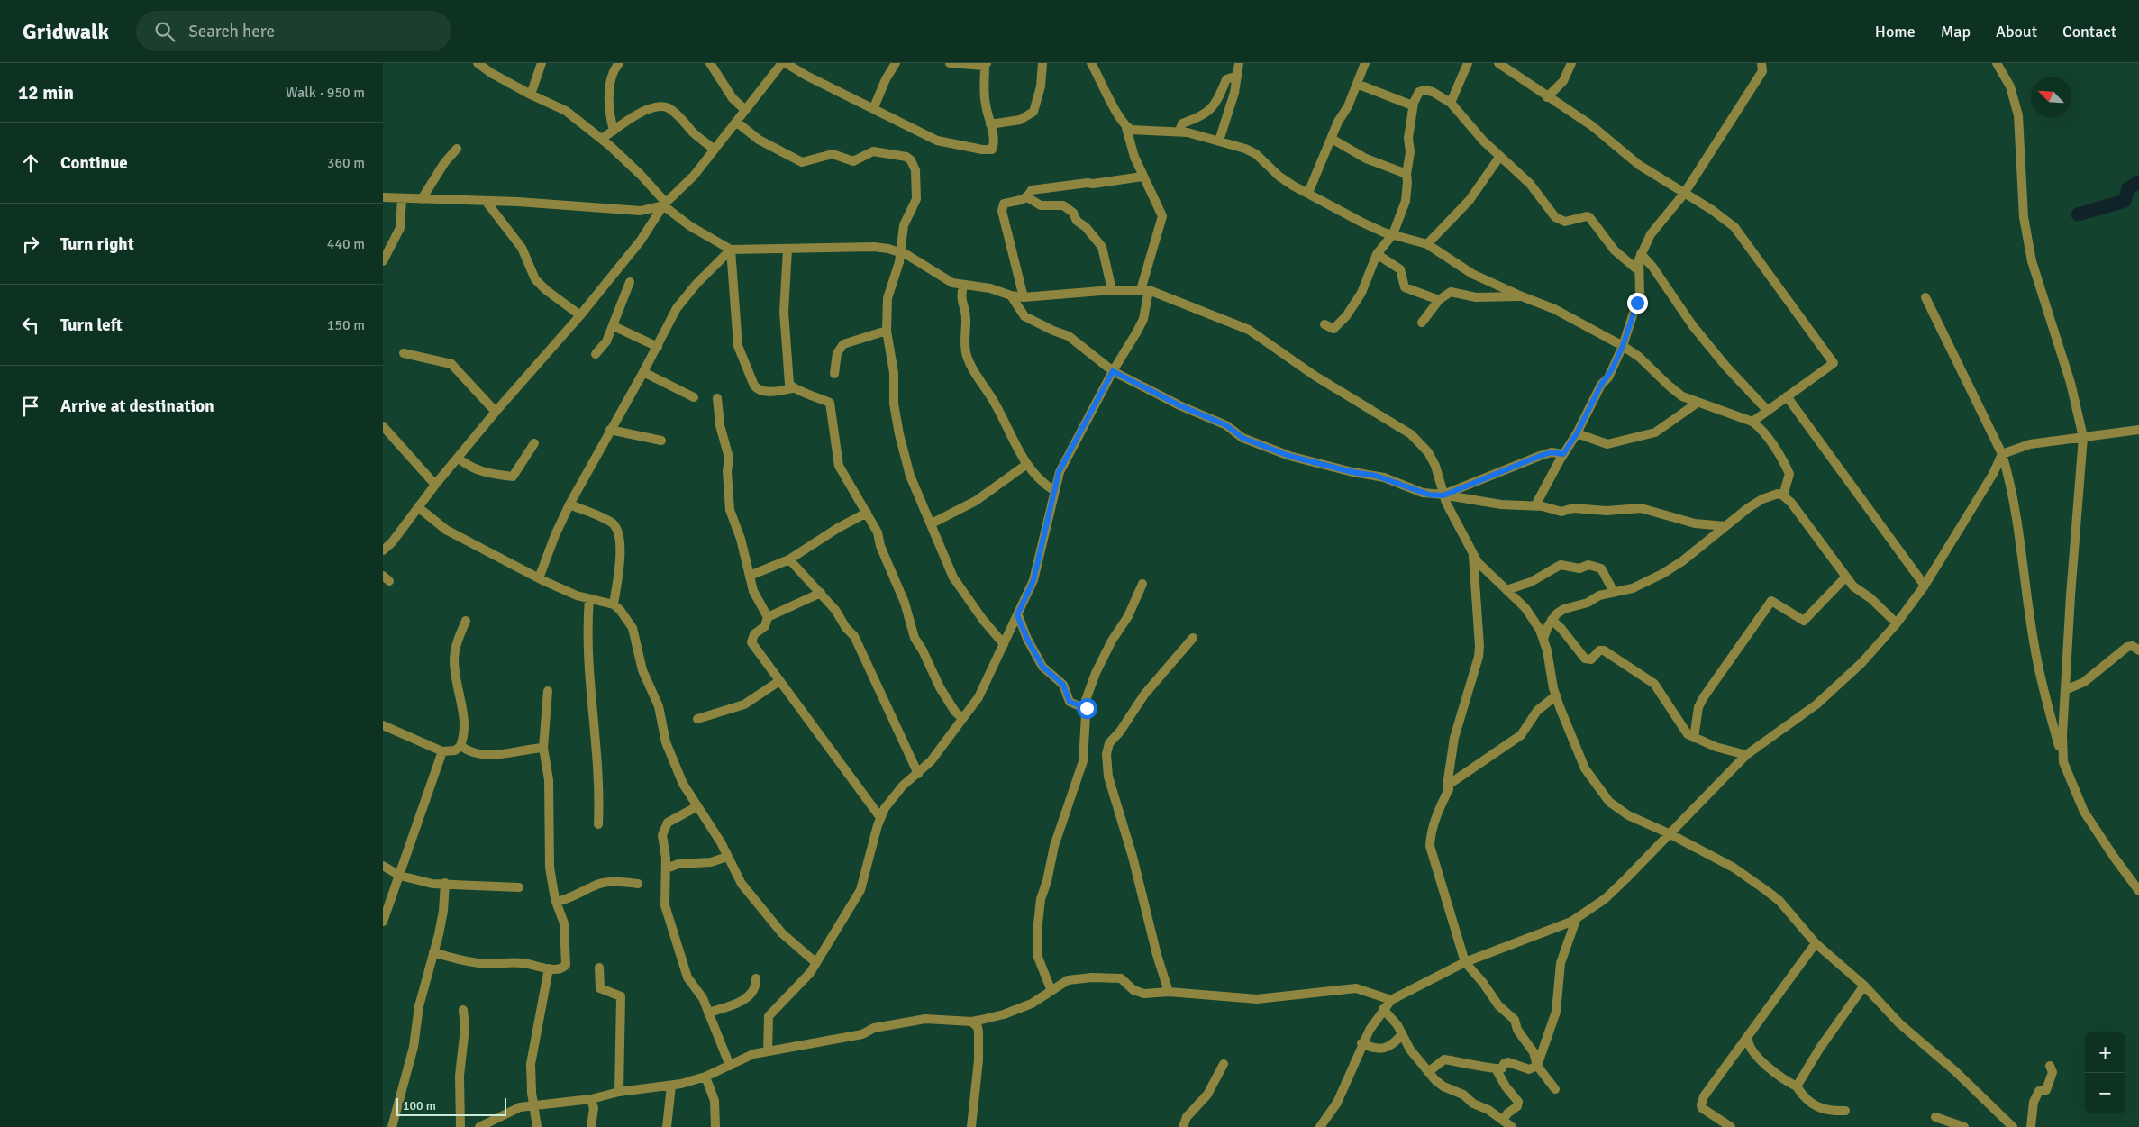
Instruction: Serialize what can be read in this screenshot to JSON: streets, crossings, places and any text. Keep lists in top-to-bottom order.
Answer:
{
  "scale_bar": "100 m",
  "north": "top left",
  "page": {
    "header": "Gridwalk",
    "search": "Search here",
    "nav": [
      "Home",
      "Map",
      "About",
      "Contact"
    ],
    "heading": ["12 min", "Walk · 950 m"],
    "list": [
      ["Continue", "360 m"],
      ["Turn right", "440 m"],
      ["Turn left", "150 m"],
      "Arrive at destination"
    ],
    "map_buttons": ["+", "−"],
    "scale": "100 m"
  }
}
